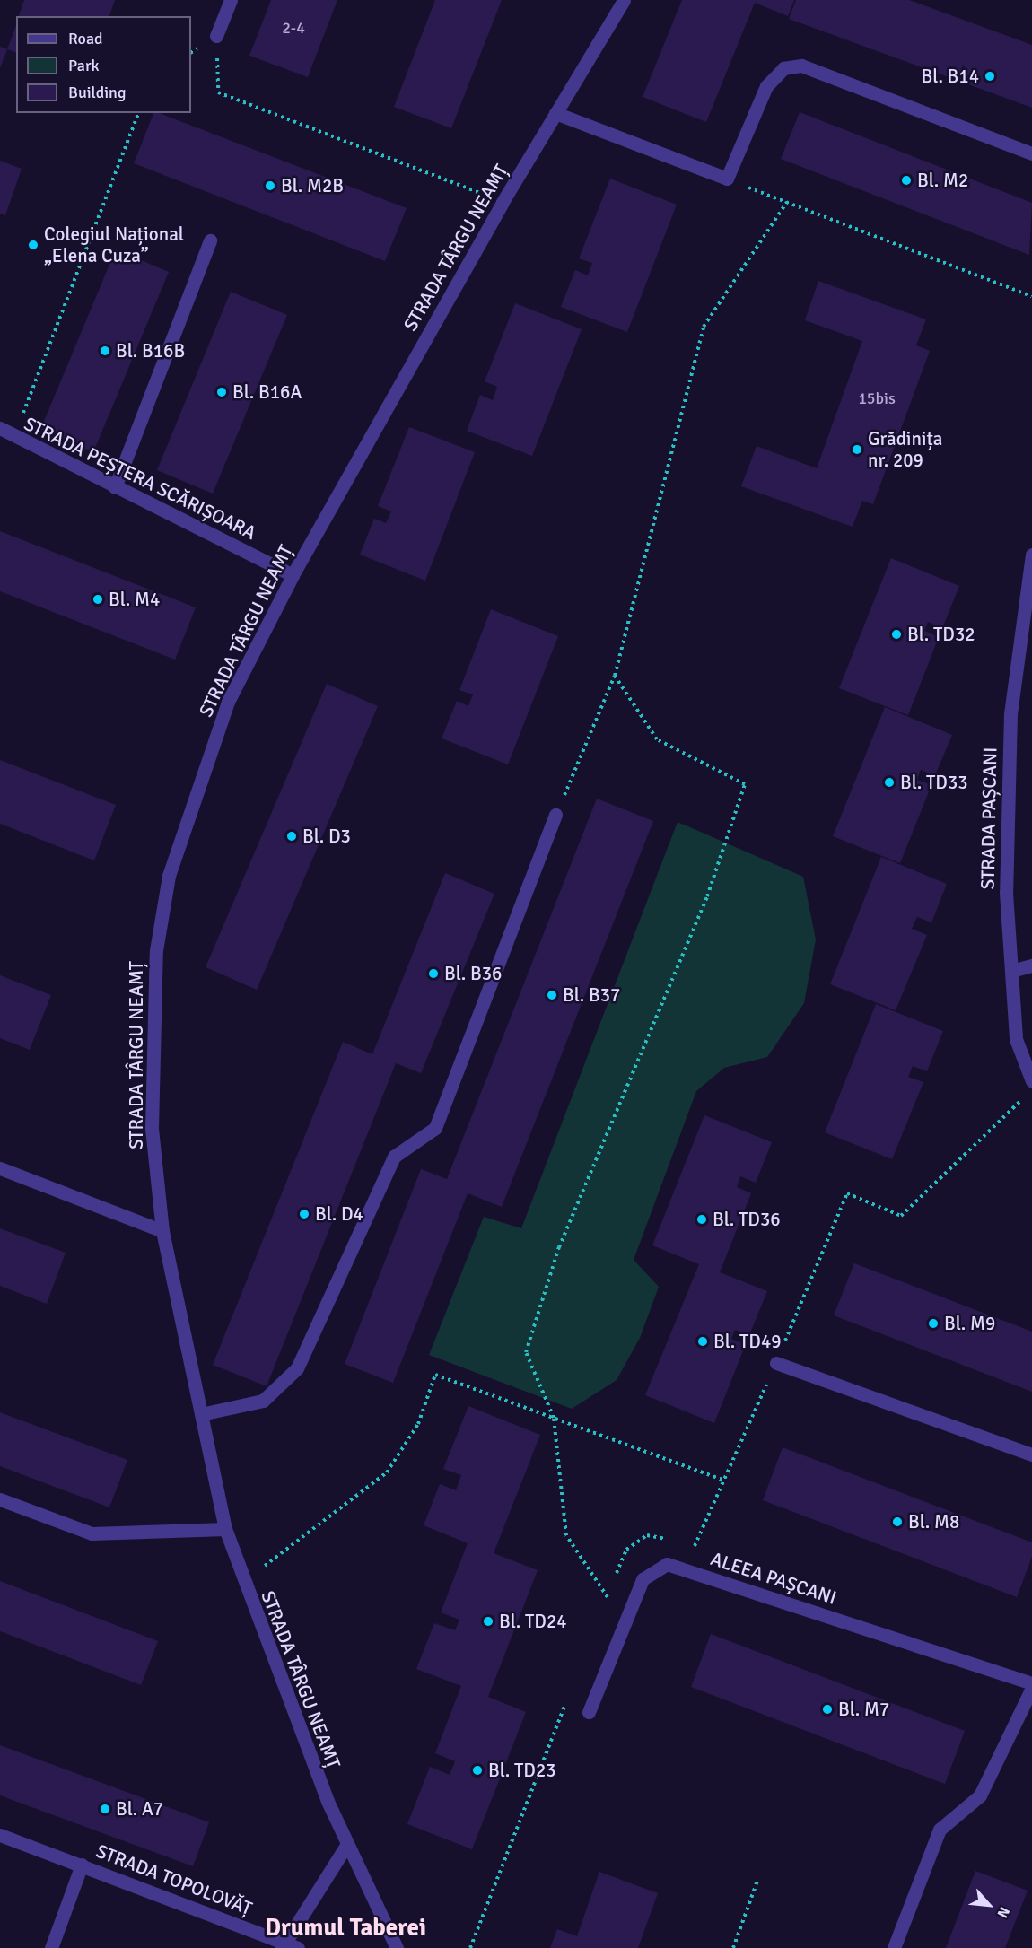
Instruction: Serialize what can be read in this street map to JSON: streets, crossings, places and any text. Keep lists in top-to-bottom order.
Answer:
{
  "streets": {
    "street": [
      "STRADA TÂRGU NEAMȚ",
      "STRADA PEȘTERA SCĂRIȘOARA",
      "STRADA PAȘCANI",
      "ALEEA PAȘCANI",
      "STRADA TOPOLOVĂȚ"
    ]
  },
  "crossings": [
    ["STRADA TÂRGU NEAMȚ", "STRADA PEȘTERA SCĂRIȘOARA"]
  ],
  "districts": ["Drumul Taberei"],
  "places": [
    "Bl. B14",
    "Bl. M2",
    "Bl. M2B",
    "Colegiul Național „Elena Cuza”",
    "Bl. B16B",
    "Bl. B16A",
    "Grădinița nr. 209",
    "Bl. M4",
    "Bl. TD32",
    "Bl. TD33",
    "Bl. D3",
    "Bl. B36",
    "Bl. B37",
    "Bl. D4",
    "Bl. TD36",
    "Bl. M9",
    "Bl. TD49",
    "Bl. M8",
    "Bl. TD24",
    "Bl. M7",
    "Bl. TD23",
    "Bl. A7"
  ],
  "house_numbers": ["2-4", "15bis"],
  "legend": ["Road", "Park", "Building"],
  "north": "bottom right"
}
